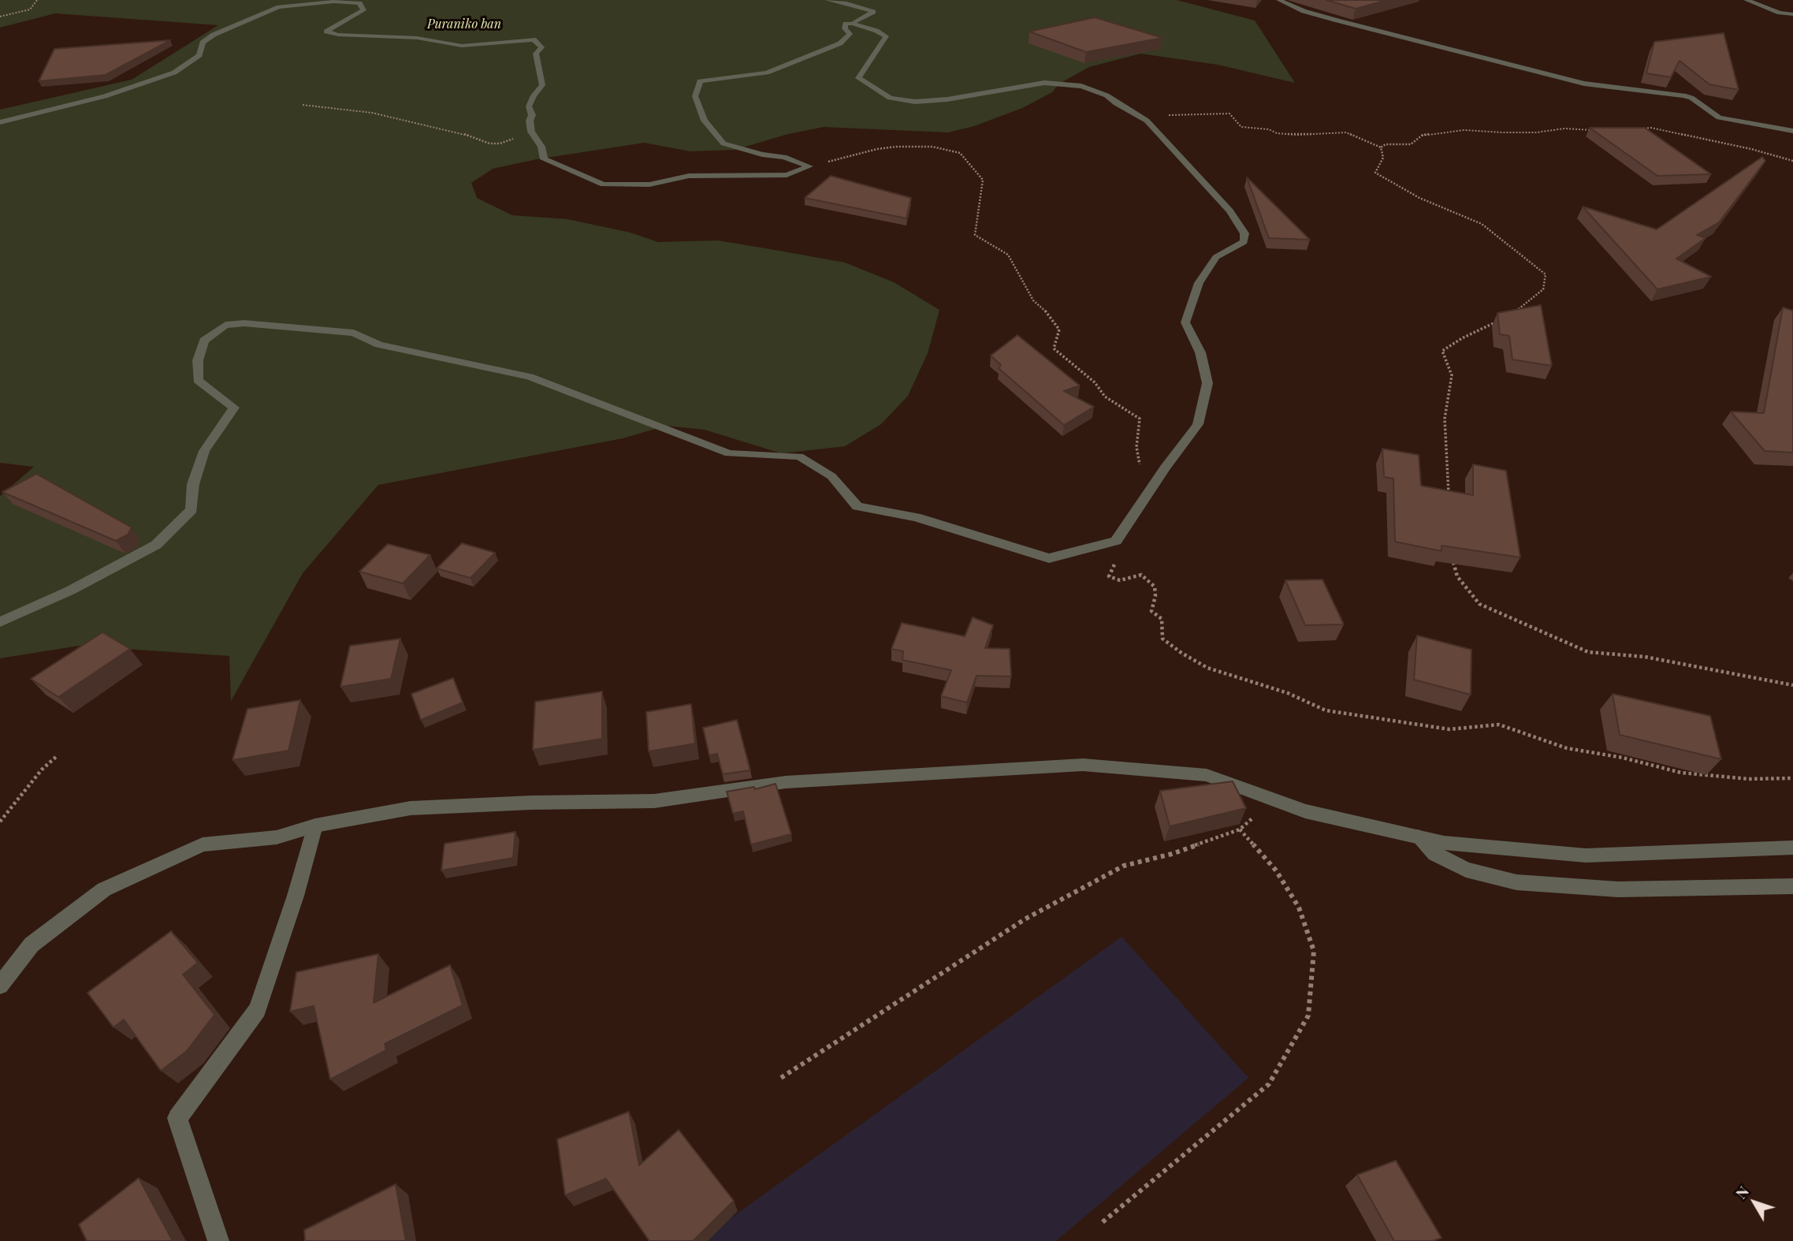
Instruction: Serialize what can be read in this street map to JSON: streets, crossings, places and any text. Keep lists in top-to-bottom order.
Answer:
{
  "parks": ["Puraniko ban"],
  "north": "top left"
}
